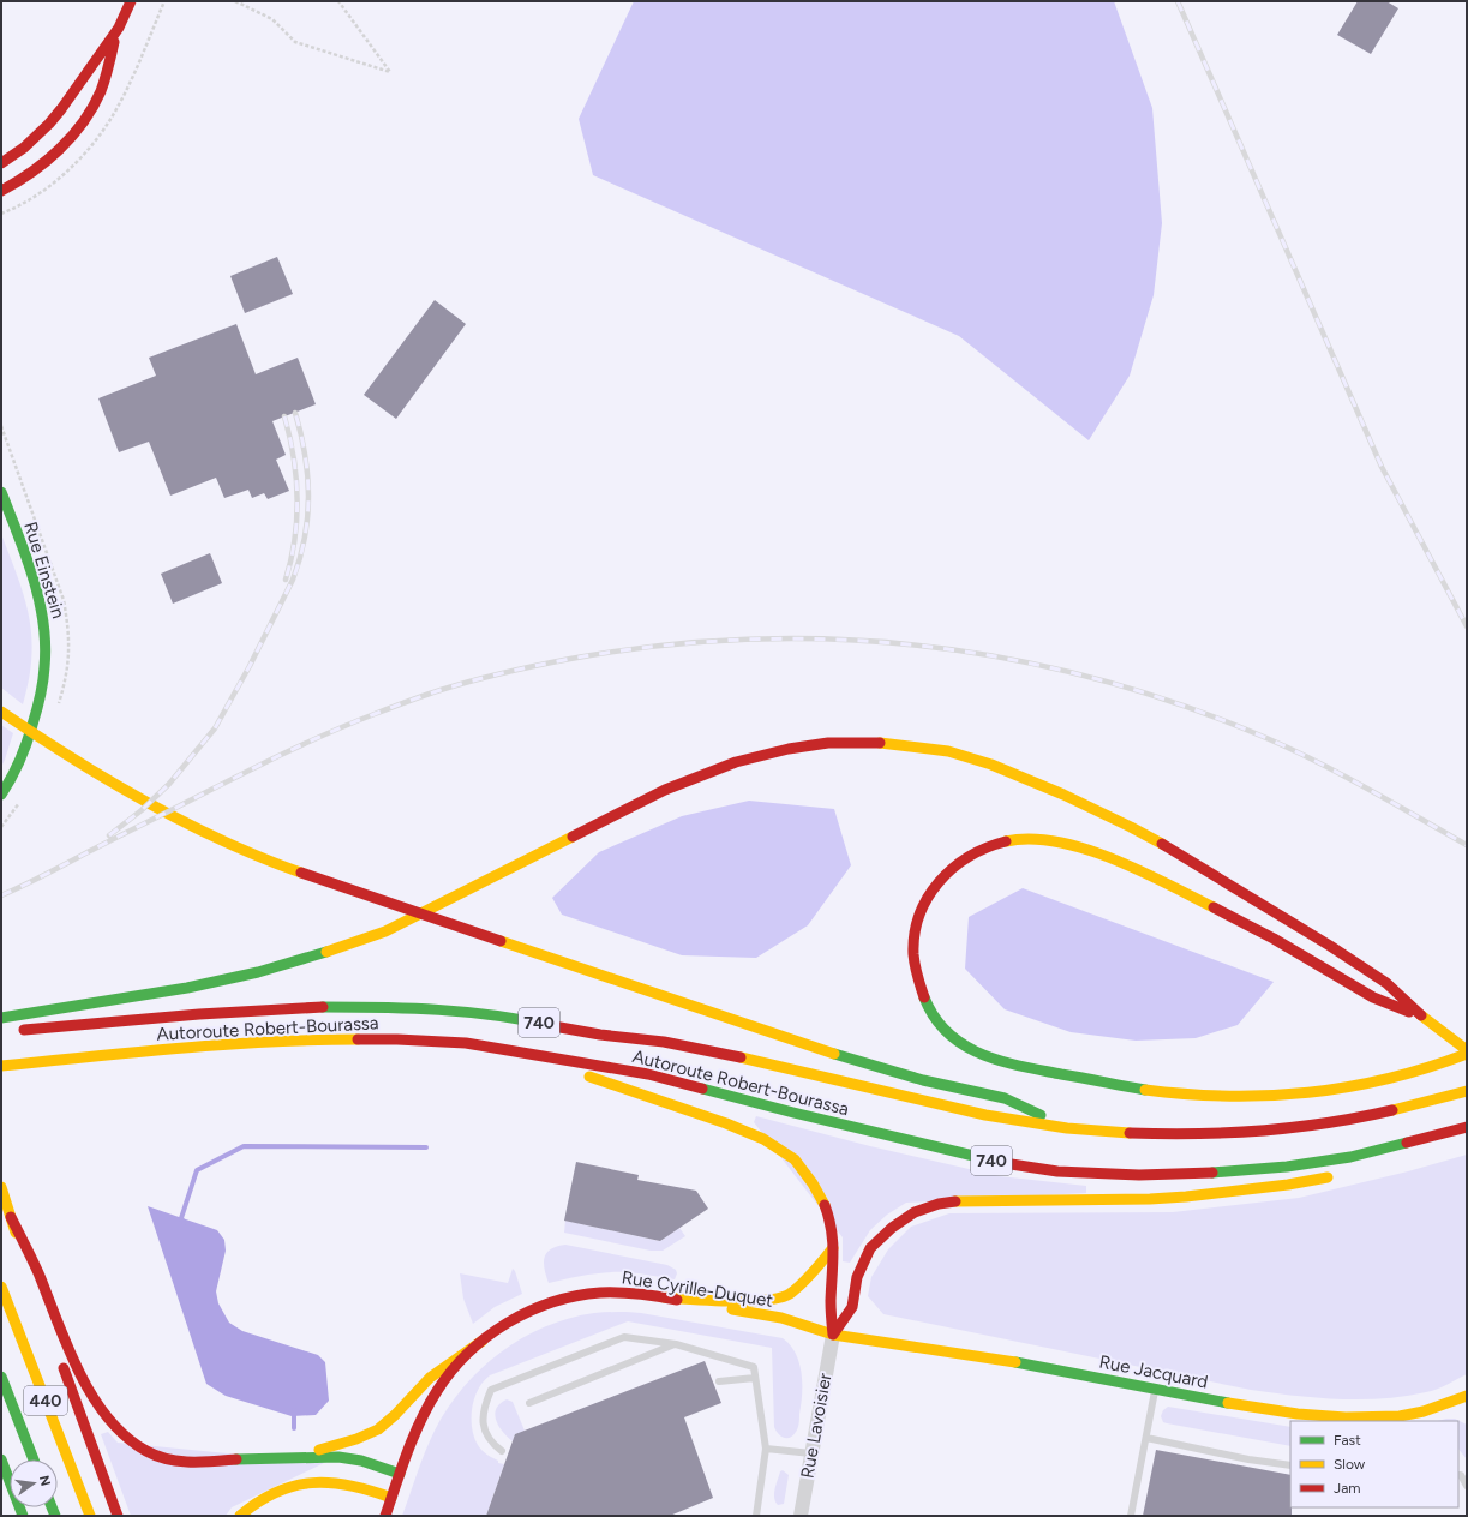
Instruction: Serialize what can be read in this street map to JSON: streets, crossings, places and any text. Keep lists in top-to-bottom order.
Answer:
{
  "streets": {
    "main road": [
      "Rue Einstein",
      "740",
      "Autoroute Robert-Bourassa",
      "Rue Cyrille-Duquet",
      "Rue Jacquard",
      "440"
    ],
    "street": ["Rue Lavoisier"]
  },
  "crossings": [
    ["Rue Cyrille-Duquet", "Rue Jacquard"],
    ["Rue Cyrille-Duquet", "Rue Lavoisier"],
    ["Rue Jacquard", "Rue Lavoisier"]
  ],
  "legend": ["Fast", "Slow", "Jam"],
  "north": "right"
}
